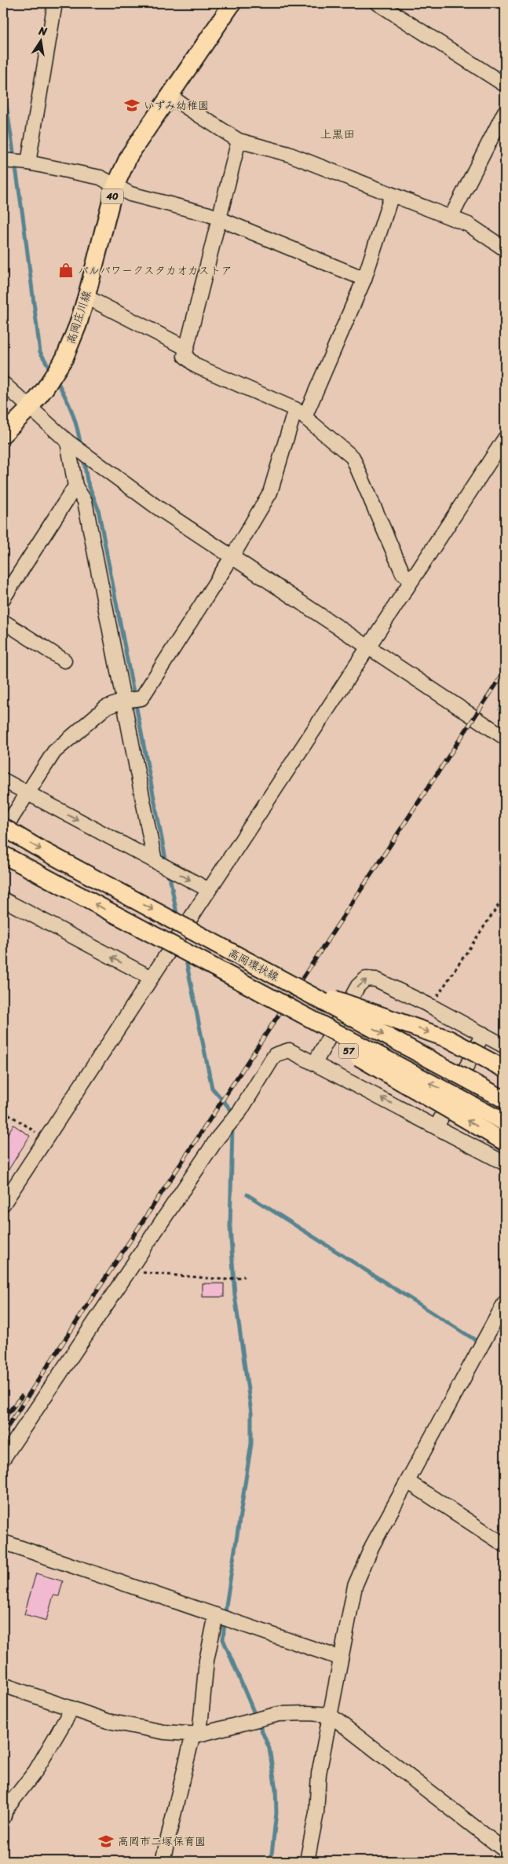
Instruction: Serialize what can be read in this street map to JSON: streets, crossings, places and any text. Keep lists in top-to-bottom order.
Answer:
{
  "streets": {
    "main road": [
      "40",
      "高岡庄川線",
      "高岡環状線",
      "57"
    ]
  },
  "crossings": [
    ["高岡環状線", "57"]
  ],
  "districts": ["上黒田"],
  "places": {
    "school or university": ["いずみ幼稚園", "高岡市二塚保育園"],
    "shop": ["バルバワークスタカオカストア"]
  },
  "north": "top"
}
